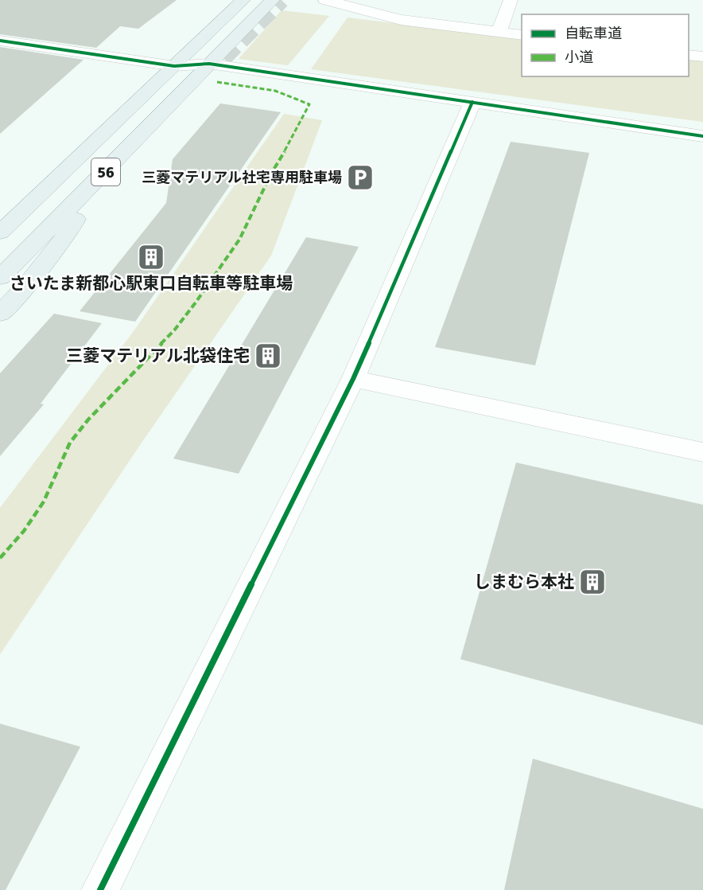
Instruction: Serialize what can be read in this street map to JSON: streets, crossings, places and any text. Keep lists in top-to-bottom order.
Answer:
{
  "streets": {
    "main road": ["56"]
  },
  "places": {
    "parking": ["三菱マテリアル社宅専用駐車場"],
    "building": ["さいたま新都心駅東口自転車等駐車場", "三菱マテリアル北袋住宅", "しまむら本社"]
  },
  "legend": ["自転車道", "小道"]
}
